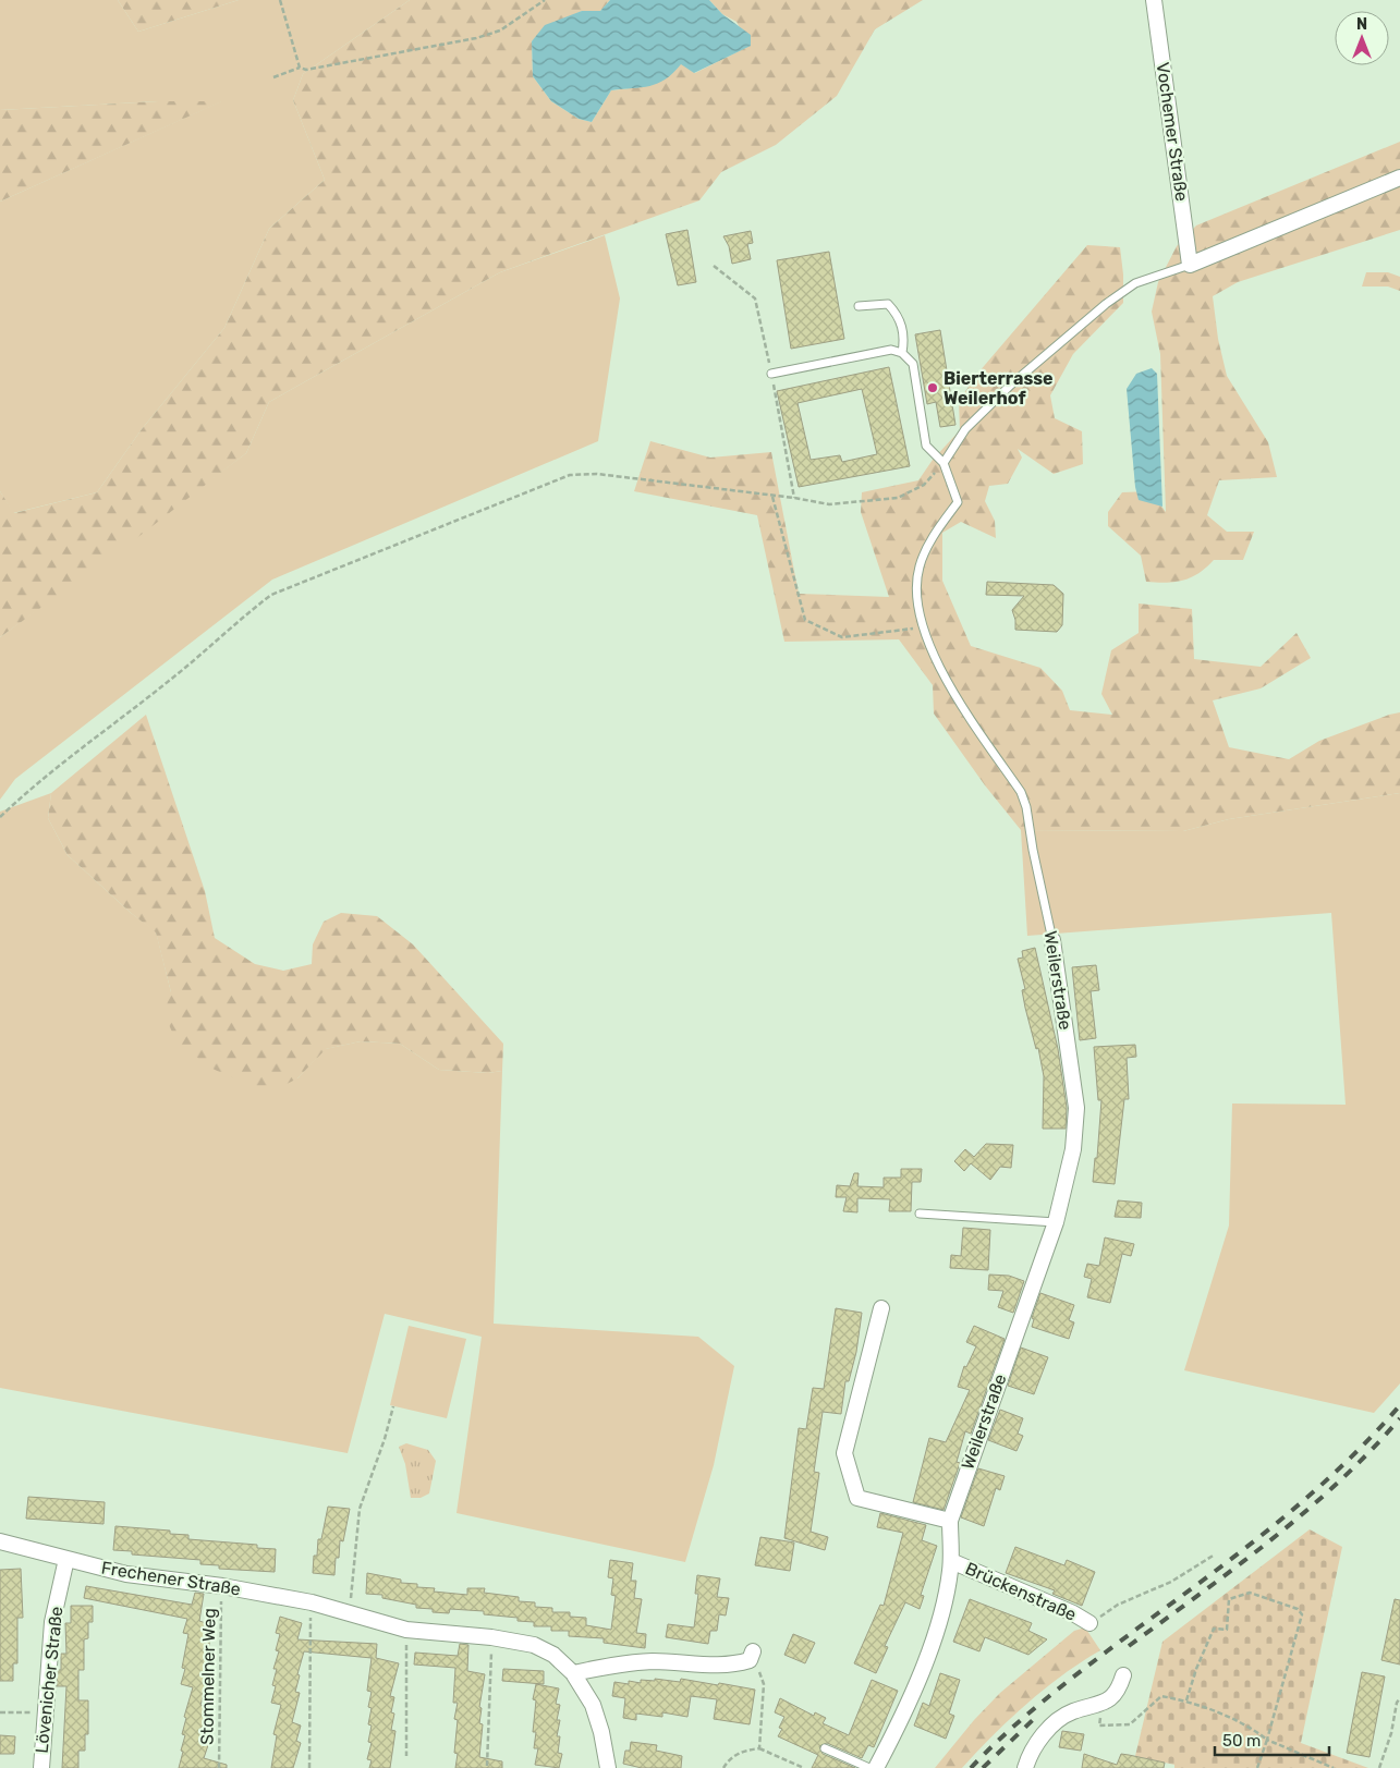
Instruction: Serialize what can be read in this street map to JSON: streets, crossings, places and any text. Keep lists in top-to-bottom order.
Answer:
{
  "streets": {
    "street": [
      "Vochemer Straße",
      "Weilerstraße",
      "Frechener Straße",
      "Brückenstraße",
      "Lövenicher Straße"
    ],
    "path": ["Stommelner Weg"]
  },
  "crossings": [
    ["Weilerstraße", "Brückenstraße"],
    ["Frechener Straße", "Stommelner Weg"],
    ["Frechener Straße", "Lövenicher Straße"]
  ],
  "places": ["Bierterrasse Weilerhof"],
  "scale_bar": "50 m",
  "north": "top"
}
